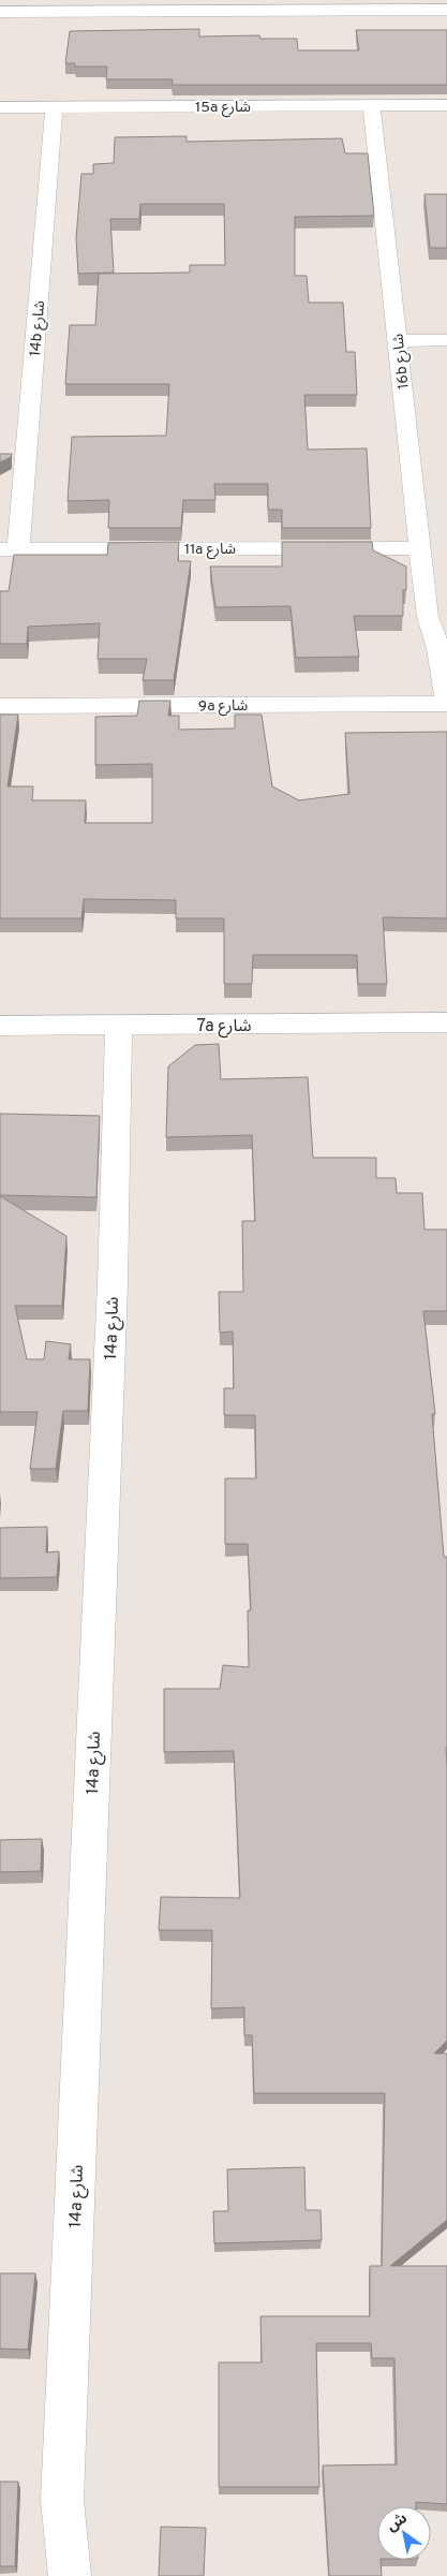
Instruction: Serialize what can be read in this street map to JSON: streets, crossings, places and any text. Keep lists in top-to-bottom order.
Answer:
{
  "streets": {
    "street": [
      "15a شارع",
      "14b شارع",
      "16b شارع",
      "11a شارع",
      "9a شارع",
      "7a شارع",
      "14a شارع"
    ]
  },
  "crossings": [
    ["15a شارع", "14b شارع"],
    ["15a شارع", "16b شارع"],
    ["14b شارع", "11a شارع"],
    ["16b شارع", "11a شارع"],
    ["16b شارع", "9a شارع"],
    ["7a شارع", "14a شارع"]
  ],
  "north": "top left"
}
